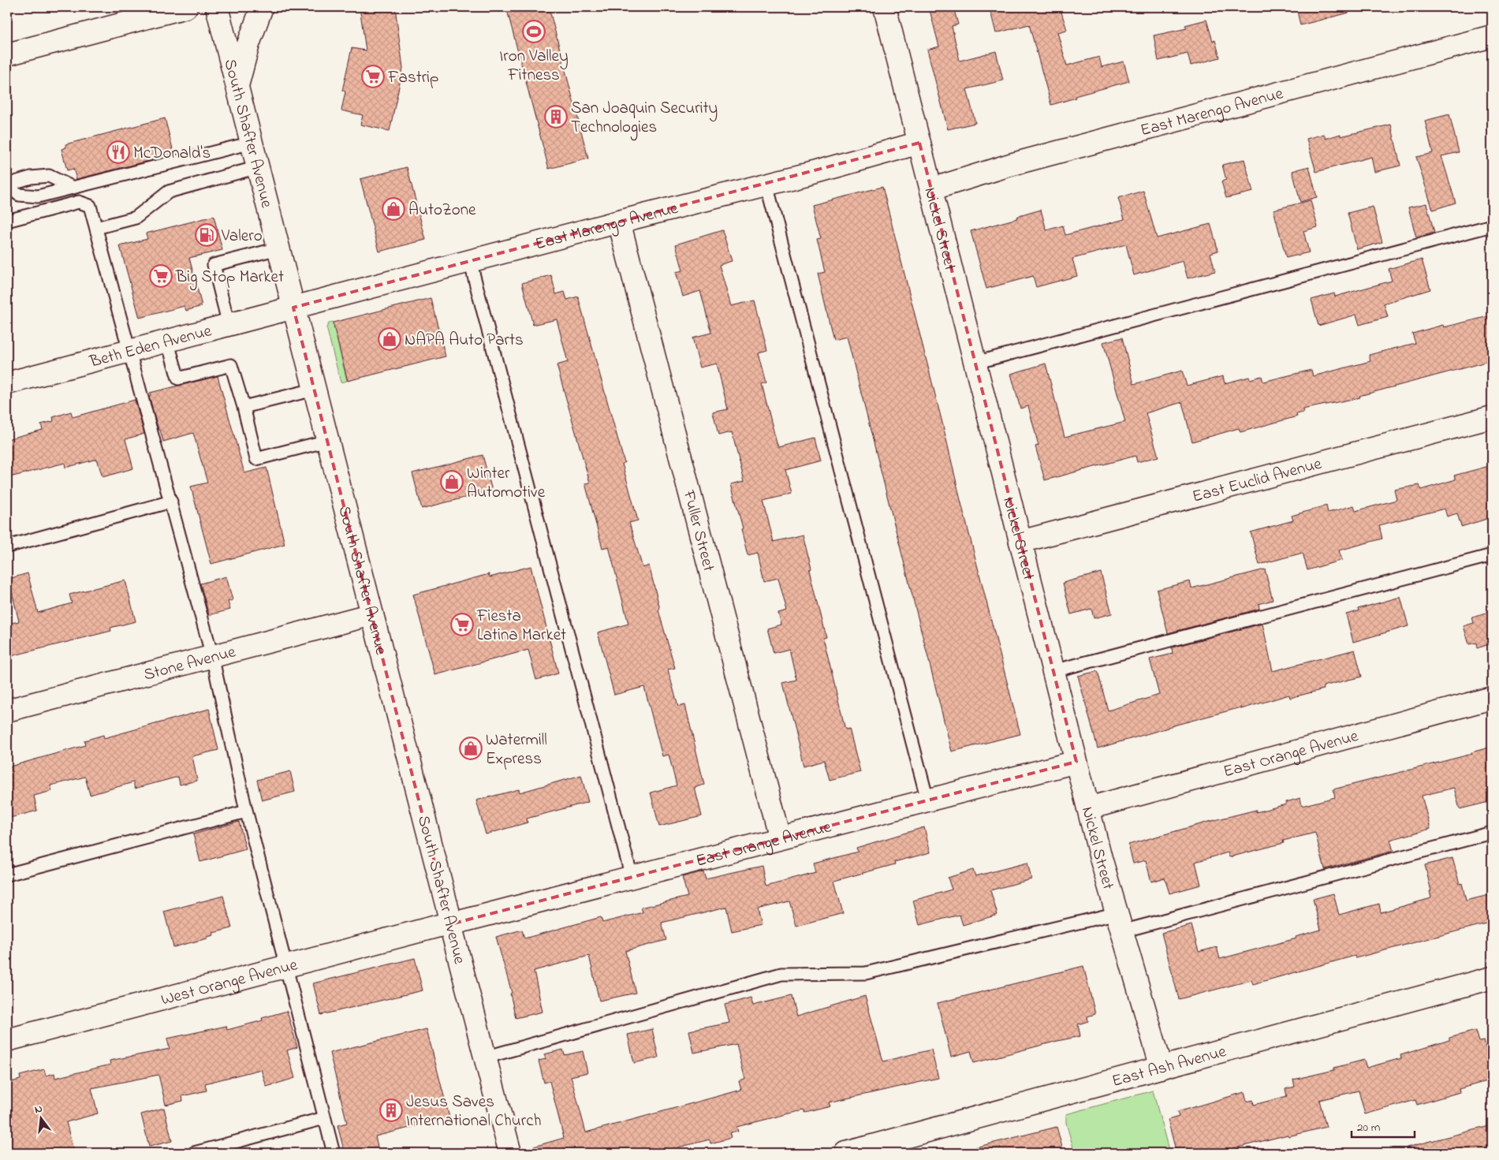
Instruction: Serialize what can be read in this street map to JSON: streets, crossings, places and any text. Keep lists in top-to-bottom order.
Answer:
{
  "streets": {
    "street": [
      "East Marengo Avenue",
      "South Shafter Avenue",
      "Nickel Street",
      "Beth Eden Avenue",
      "East Euclid Avenue",
      "Fuller Street",
      "Stone Avenue",
      "East Orange Avenue",
      "West Orange Avenue",
      "East Ash Avenue"
    ]
  },
  "crossings": [
    ["East Marengo Avenue", "South Shafter Avenue"],
    ["East Marengo Avenue", "Nickel Street"],
    ["East Marengo Avenue", "Beth Eden Avenue"],
    ["East Marengo Avenue", "Fuller Street"],
    ["South Shafter Avenue", "Beth Eden Avenue"],
    ["South Shafter Avenue", "Stone Avenue"],
    ["South Shafter Avenue", "East Orange Avenue"],
    ["South Shafter Avenue", "West Orange Avenue"],
    ["Nickel Street", "East Euclid Avenue"],
    ["Nickel Street", "East Orange Avenue"],
    ["Nickel Street", "East Ash Avenue"],
    ["Fuller Street", "East Orange Avenue"],
    ["East Orange Avenue", "West Orange Avenue"]
  ],
  "places": {
    "sports": ["Iron Valley Fitness"],
    "supermarket": ["Fastrip", "Big Stop Market", "Fiesta Latina Market"],
    "building": ["San Joaquin Security Technologies", "Jesus Saves International Church"],
    "restaurant": ["McDonald's"],
    "shop": [
      "AutoZone",
      "NAPA Auto Parts",
      "Winter Automotive",
      "Watermill Express"
    ],
    "fuel station": ["Valero"]
  },
  "scale_bar": "20 m",
  "north": "top"
}
